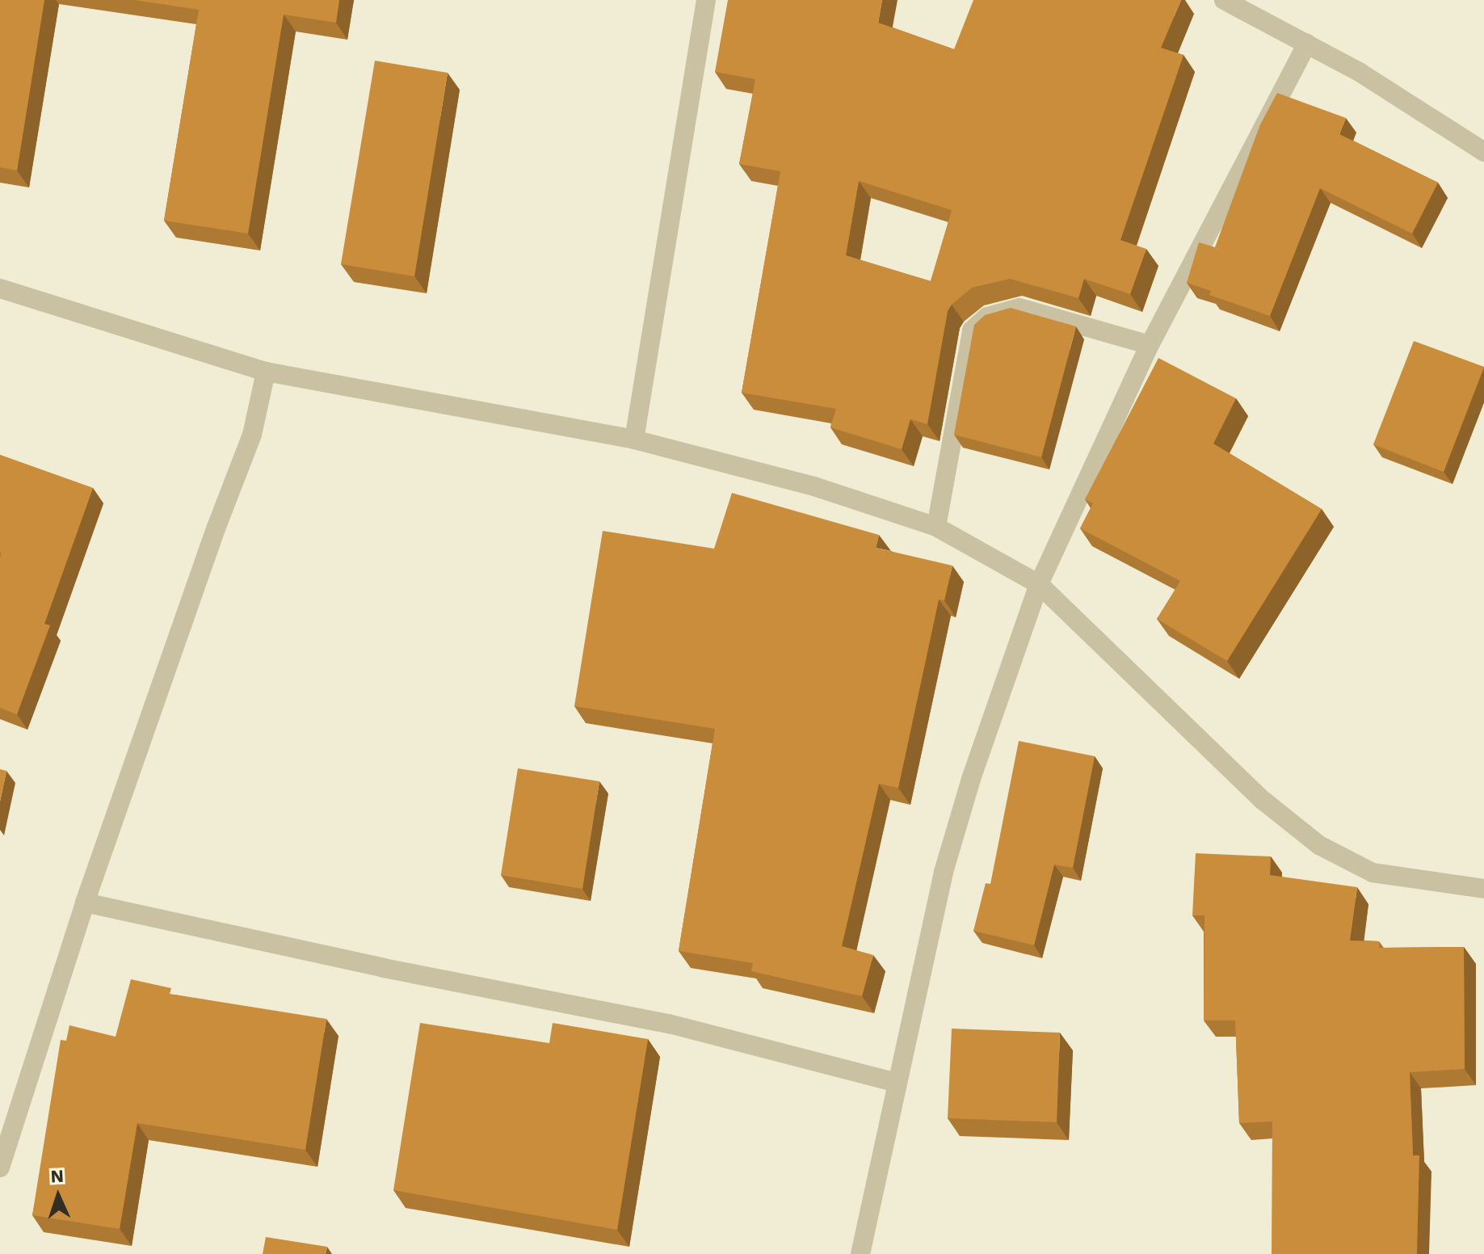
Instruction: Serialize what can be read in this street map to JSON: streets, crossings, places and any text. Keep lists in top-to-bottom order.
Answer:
{
  "north": "top"
}
